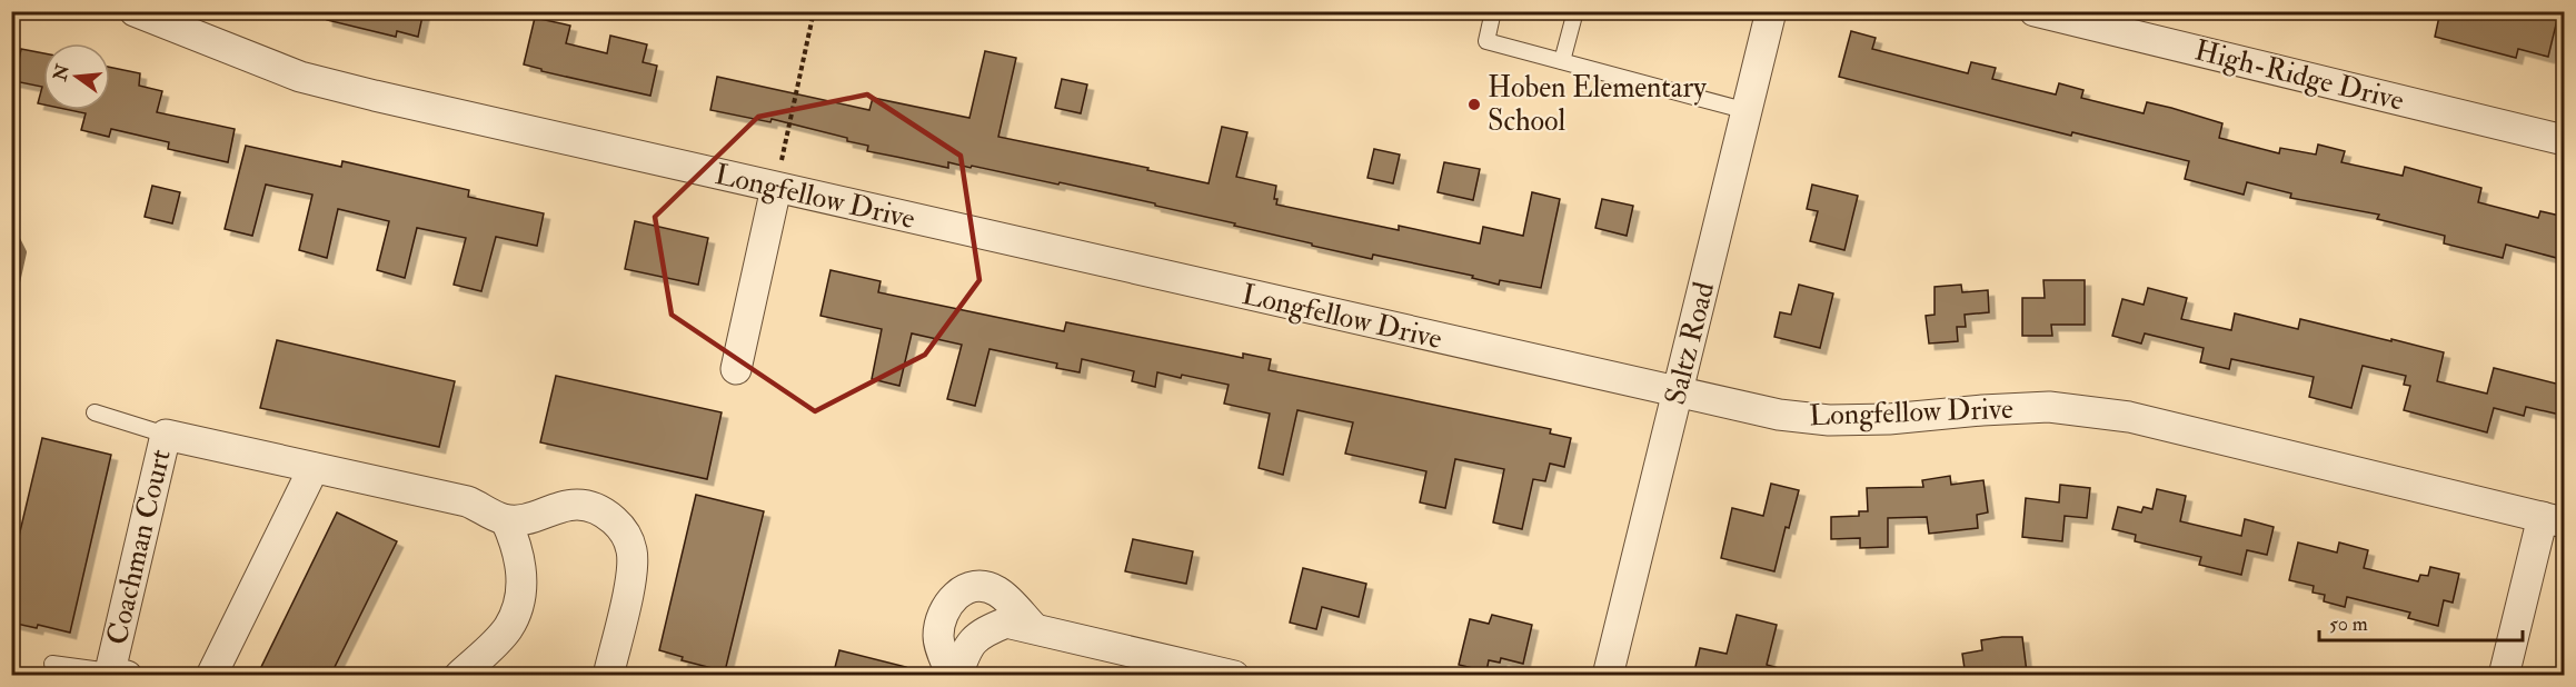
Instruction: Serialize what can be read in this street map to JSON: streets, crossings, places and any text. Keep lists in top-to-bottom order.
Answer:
{
  "streets": {
    "street": [
      "High-Ridge Drive",
      "Longfellow Drive",
      "Saltz Road",
      "Coachman Court"
    ]
  },
  "crossings": [
    ["Longfellow Drive", "Saltz Road"]
  ],
  "places": ["Hoben Elementary School"],
  "scale_bar": "50 m",
  "north": "left"
}
